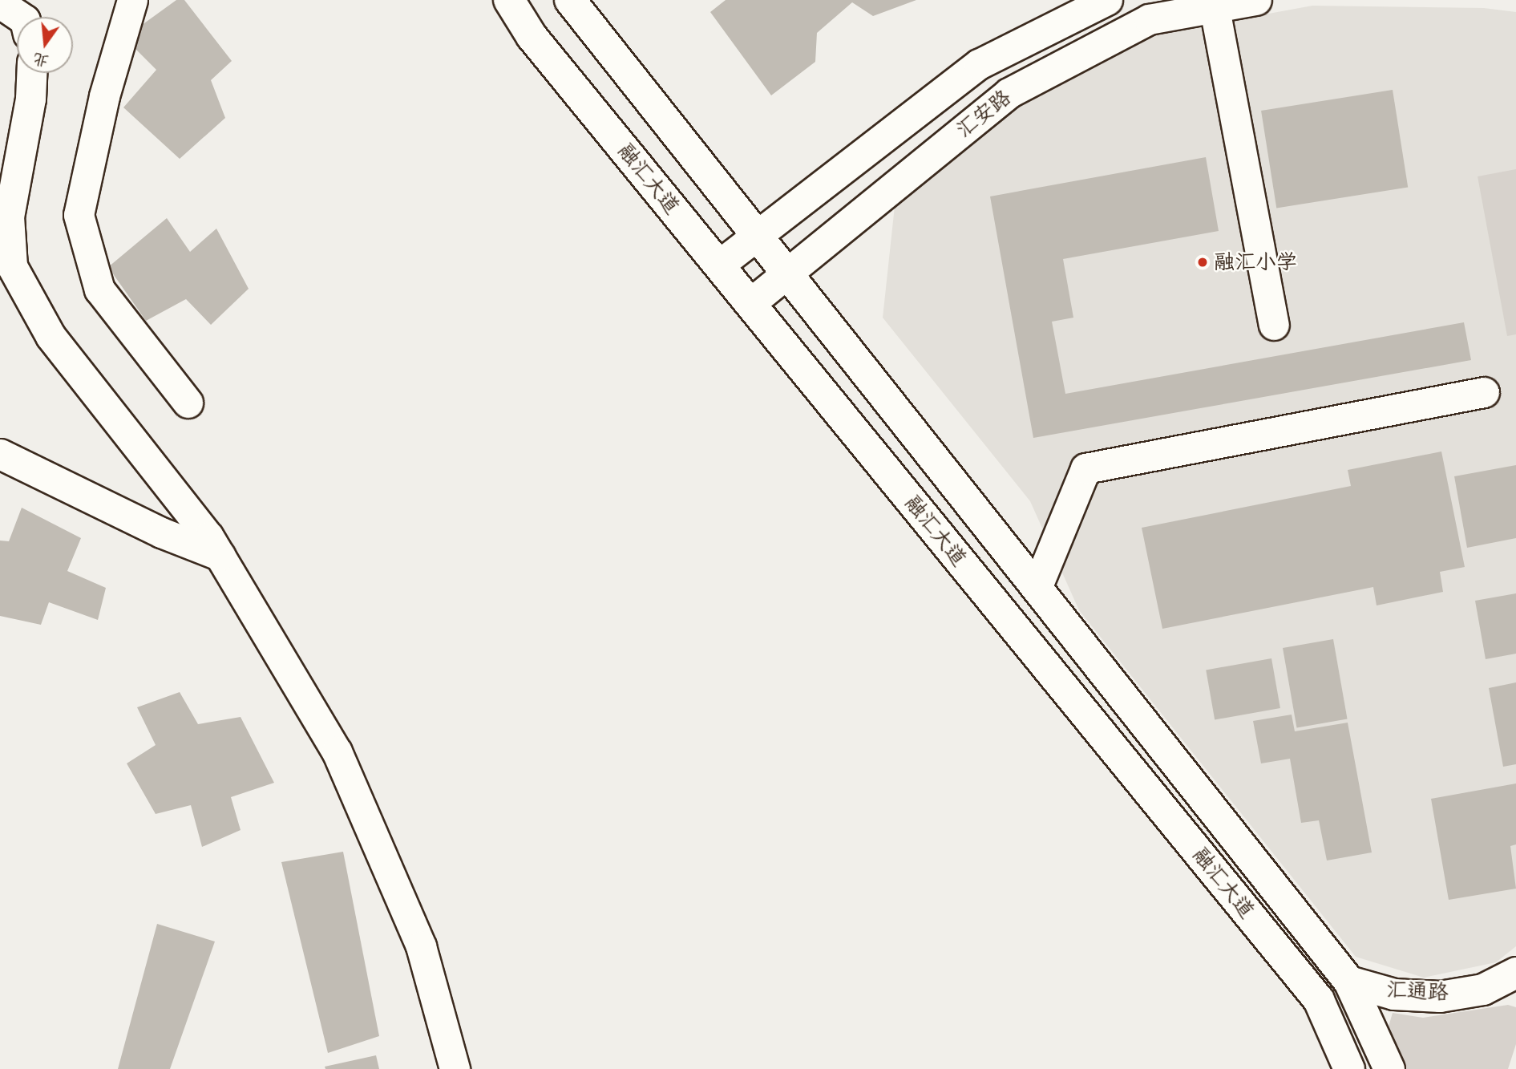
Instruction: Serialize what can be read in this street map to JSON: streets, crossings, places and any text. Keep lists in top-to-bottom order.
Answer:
{
  "streets": {
    "main road": ["融汇大道", "汇通路"],
    "street": ["汇安路"]
  },
  "crossings": [
    ["汇安路", "融汇大道"],
    ["融汇大道", "汇通路"]
  ],
  "places": ["融汇小学"],
  "north": "bottom"
}
